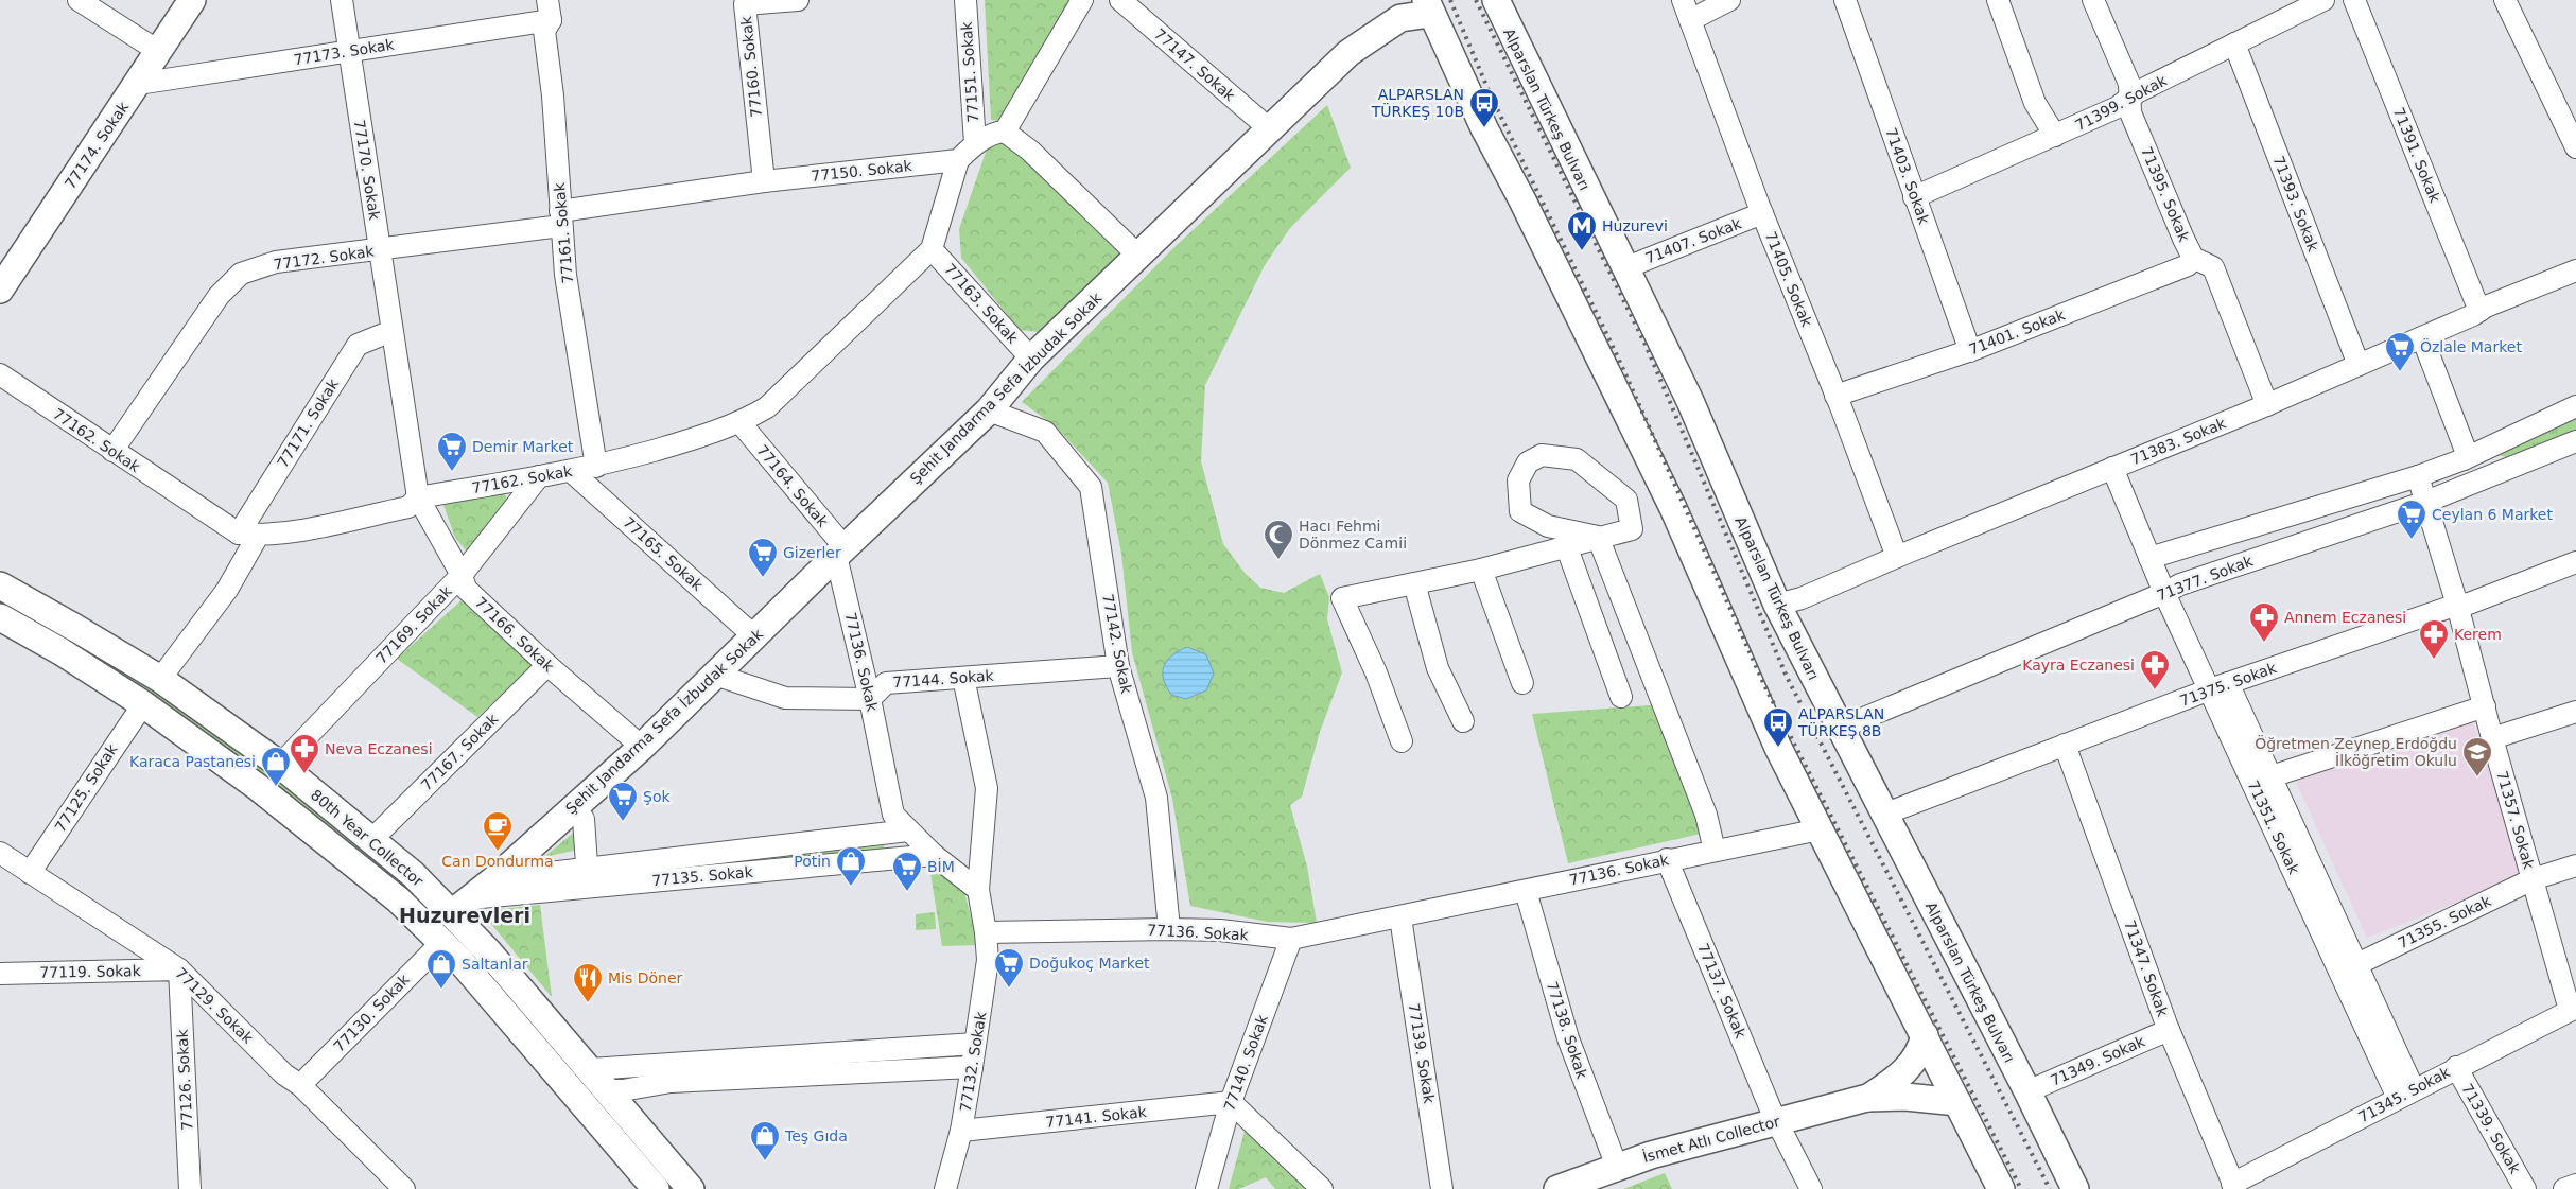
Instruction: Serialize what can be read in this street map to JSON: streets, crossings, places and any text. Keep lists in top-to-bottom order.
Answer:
{
  "streets": {
    "main road": [
      "Alparslan Türkeş Bulvarı",
      "77174. Sokak",
      "Şehit Jandarma Sefa İzbudak Sokak",
      "80th Year Collector",
      "İsmet Atlı Collector"
    ],
    "street": [
      "77173. Sokak",
      "77147. Sokak",
      "77160. Sokak",
      "77151. Sokak",
      "71399. Sokak",
      "71391. Sokak",
      "77170. Sokak",
      "77150. Sokak",
      "71403. Sokak",
      "71395. Sokak",
      "71393. Sokak",
      "77161. Sokak",
      "71407. Sokak",
      "77172. Sokak",
      "71405. Sokak",
      "77163. Sokak",
      "71401. Sokak",
      "77171. Sokak",
      "77162. Sokak",
      "71383. Sokak",
      "77164. Sokak",
      "77165. Sokak",
      "71377. Sokak",
      "77169. Sokak",
      "77166. Sokak",
      "77142. Sokak",
      "77136. Sokak",
      "77144. Sokak",
      "71375. Sokak",
      "77167. Sokak",
      "77125. Sokak",
      "71357. Sokak",
      "71351. Sokak",
      "77135. Sokak",
      "71355. Sokak",
      "71347. Sokak",
      "77119. Sokak",
      "77137. Sokak",
      "77129. Sokak",
      "77130. Sokak",
      "77138. Sokak",
      "77139. Sokak",
      "71349. Sokak",
      "77132. Sokak",
      "77140. Sokak",
      "77126. Sokak",
      "71345. Sokak",
      "77141. Sokak",
      "71339. Sokak"
    ]
  },
  "crossings": [
    ["77173. Sokak", "77174. Sokak"],
    ["77173. Sokak", "77170. Sokak"],
    ["77173. Sokak", "77161. Sokak"],
    ["77147. Sokak", "Şehit Jandarma Sefa İzbudak Sokak"],
    ["77160. Sokak", "77150. Sokak"],
    ["71399. Sokak", "71403. Sokak"],
    ["71399. Sokak", "71395. Sokak"],
    ["71399. Sokak", "71393. Sokak"],
    ["Alparslan Türkeş Bulvarı", "71407. Sokak"],
    ["Alparslan Türkeş Bulvarı", "71383. Sokak"],
    ["Alparslan Türkeş Bulvarı", "71377. Sokak"],
    ["Alparslan Türkeş Bulvarı", "71375. Sokak"],
    ["Alparslan Türkeş Bulvarı", "71349. Sokak"],
    ["71391. Sokak", "71383. Sokak"],
    ["77170. Sokak", "77172. Sokak"],
    ["77170. Sokak", "77171. Sokak"],
    ["77170. Sokak", "77162. Sokak"],
    ["77170. Sokak", "77166. Sokak"],
    ["77150. Sokak", "77161. Sokak"],
    ["77150. Sokak", "77172. Sokak"],
    ["77150. Sokak", "77162. Sokak"],
    ["71403. Sokak", "71401. Sokak"],
    ["71395. Sokak", "71401. Sokak"],
    ["71395. Sokak", "71383. Sokak"],
    ["71393. Sokak", "71383. Sokak"],
    ["77161. Sokak", "77172. Sokak"],
    ["77161. Sokak", "77162. Sokak"],
    ["71407. Sokak", "71405. Sokak"],
    ["77172. Sokak", "77162. Sokak"],
    ["71405. Sokak", "71401. Sokak"],
    ["71405. Sokak", "71383. Sokak"],
    ["77163. Sokak", "Şehit Jandarma Sefa İzbudak Sokak"],
    ["77163. Sokak", "77162. Sokak"],
    ["Şehit Jandarma Sefa İzbudak Sokak", "77164. Sokak"],
    ["Şehit Jandarma Sefa İzbudak Sokak", "77165. Sokak"],
    ["Şehit Jandarma Sefa İzbudak Sokak", "77166. Sokak"],
    ["Şehit Jandarma Sefa İzbudak Sokak", "77142. Sokak"],
    ["Şehit Jandarma Sefa İzbudak Sokak", "77136. Sokak"],
    ["Şehit Jandarma Sefa İzbudak Sokak", "80th Year Collector"],
    ["Şehit Jandarma Sefa İzbudak Sokak", "77135. Sokak"],
    ["77171. Sokak", "77162. Sokak"],
    ["77171. Sokak", "80th Year Collector"],
    ["77162. Sokak", "77164. Sokak"],
    ["77162. Sokak", "77165. Sokak"],
    ["77162. Sokak", "77169. Sokak"],
    ["77162. Sokak", "77166. Sokak"],
    ["71383. Sokak", "71351. Sokak"],
    ["77164. Sokak", "77136. Sokak"],
    ["71377. Sokak", "71357. Sokak"],
    ["71377. Sokak", "71351. Sokak"],
    ["77169. Sokak", "77166. Sokak"],
    ["77169. Sokak", "80th Year Collector"],
    ["77166. Sokak", "77167. Sokak"],
    ["77142. Sokak", "77136. Sokak"],
    ["77142. Sokak", "77144. Sokak"],
    ["77136. Sokak", "77144. Sokak"],
    ["77136. Sokak", "77135. Sokak"],
    ["77136. Sokak", "77137. Sokak"],
    ["77136. Sokak", "77138. Sokak"],
    ["77136. Sokak", "77139. Sokak"],
    ["77136. Sokak", "77132. Sokak"],
    ["77136. Sokak", "77140. Sokak"],
    ["71375. Sokak", "71357. Sokak"],
    ["71375. Sokak", "71351. Sokak"],
    ["71375. Sokak", "71347. Sokak"],
    ["77167. Sokak", "80th Year Collector"],
    ["77125. Sokak", "80th Year Collector"],
    ["77125. Sokak", "77129. Sokak"],
    ["71357. Sokak", "71355. Sokak"],
    ["71357. Sokak", "71345. Sokak"],
    ["71351. Sokak", "71355. Sokak"],
    ["71351. Sokak", "71345. Sokak"],
    ["80th Year Collector", "77135. Sokak"],
    ["80th Year Collector", "77130. Sokak"],
    ["71347. Sokak", "71349. Sokak"],
    ["71347. Sokak", "71345. Sokak"],
    ["77119. Sokak", "77129. Sokak"],
    ["77119. Sokak", "77126. Sokak"],
    ["77137. Sokak", "İsmet Atlı Collector"],
    ["77129. Sokak", "77130. Sokak"],
    ["77129. Sokak", "77126. Sokak"],
    ["77138. Sokak", "İsmet Atlı Collector"],
    ["77132. Sokak", "77141. Sokak"],
    ["77140. Sokak", "77141. Sokak"],
    ["71345. Sokak", "71339. Sokak"]
  ],
  "districts": ["Huzurevleri"],
  "places": {
    "bus stop": ["ALPARSLAN TÜRKEŞ 10B", "ALPARSLAN TÜRKEŞ 8B"],
    "metro station": ["Huzurevi"],
    "supermarket": [
      "Özlale Market",
      "Demir Market",
      "Ceylan 6 Market",
      "Gizerler",
      "Şok",
      "BİM",
      "Doğukoç Market"
    ],
    "mosque": ["Hacı Fehmi Dönmez Camii"],
    "pharmacy": [
      "Annem Eczanesi",
      "Kerem",
      "Kayra Eczanesi",
      "Neva Eczanesi"
    ],
    "school or university": ["Öğretmen Zeynep Erdoğdu İlköğretim Okulu"],
    "shop": [
      "Karaca Pastanesi",
      "Potin",
      "Saltanlar",
      "Teş Gıda"
    ],
    "cafe": ["Can Dondurma"],
    "restaurant": ["Mis Döner"]
  }
}
